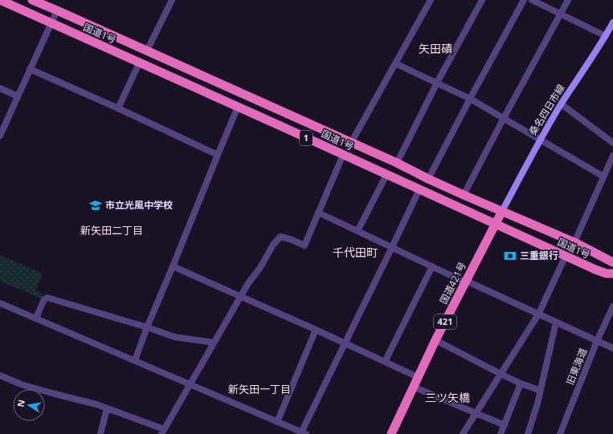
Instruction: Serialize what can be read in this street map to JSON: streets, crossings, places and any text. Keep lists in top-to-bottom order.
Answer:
{
  "streets": {
    "highway": [
      "国道1号",
      "1",
      "国道421号",
      "421"
    ],
    "main road": ["桑名四日市線"],
    "street": ["旧東海道"]
  },
  "crossings": [
    ["国道1号", "桑名四日市線"],
    ["国道1号", "国道421号"],
    ["桑名四日市線", "国道421号"]
  ],
  "districts": [
    "矢田磧",
    "新矢田二丁目",
    "千代田町",
    "新矢田一丁目",
    "三ツ矢橋"
  ],
  "places": {
    "school or university": ["市立光風中学校"],
    "bank": ["三重銀行"]
  },
  "north": "left"
}
